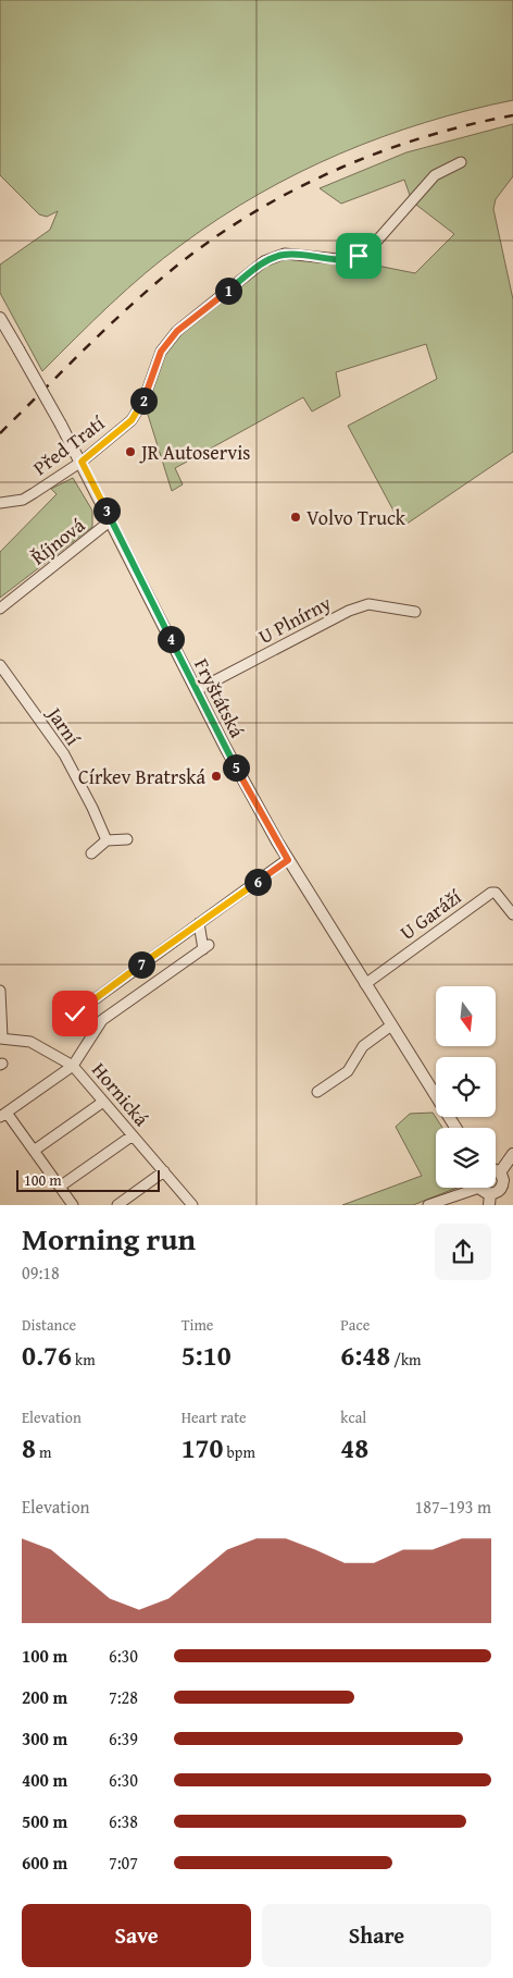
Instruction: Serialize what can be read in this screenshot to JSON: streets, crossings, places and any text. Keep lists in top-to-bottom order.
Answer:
{
  "streets": {
    "street": [
      "Před Tratí",
      "Říjnová",
      "U Plnírny",
      "Fryštátská",
      "Jarní",
      "U Garáží",
      "Hornická"
    ]
  },
  "crossings": [
    ["Před Tratí", "Fryštátská"],
    ["Říjnová", "Fryštátská"],
    ["U Plnírny", "Fryštátská"],
    ["Fryštátská", "U Garáží"]
  ],
  "places": ["JR Autoservis", "Volvo Truck", "Církev Bratrská"],
  "scale_bar": "100 m",
  "north": "bottom",
  "page": {
    "pins": [
      "1",
      "2",
      "3",
      "4",
      "5",
      "6",
      "7"
    ],
    "scale": "100 m",
    "heading": ["Morning run", "09:18"],
    "stats": [
      ["Distance", "0.76 km"],
      ["Time", "5:10"],
      ["Pace", "6:48 /km"],
      ["Elevation", "8 m"],
      ["Heart rate", "170 bpm"],
      ["kcal", "48"]
    ],
    "chart": ["Elevation", "187–193 m"],
    "list": [
      {
        "name": "100 m",
        "note": "6:30"
      },
      {
        "name": "200 m",
        "note": "7:28"
      },
      {
        "name": "300 m",
        "note": "6:39"
      },
      {
        "name": "400 m",
        "note": "6:30"
      },
      {
        "name": "500 m",
        "note": "6:38"
      },
      {
        "name": "600 m",
        "note": "7:07"
      }
    ],
    "buttons": ["Save", "Share"]
  }
}
